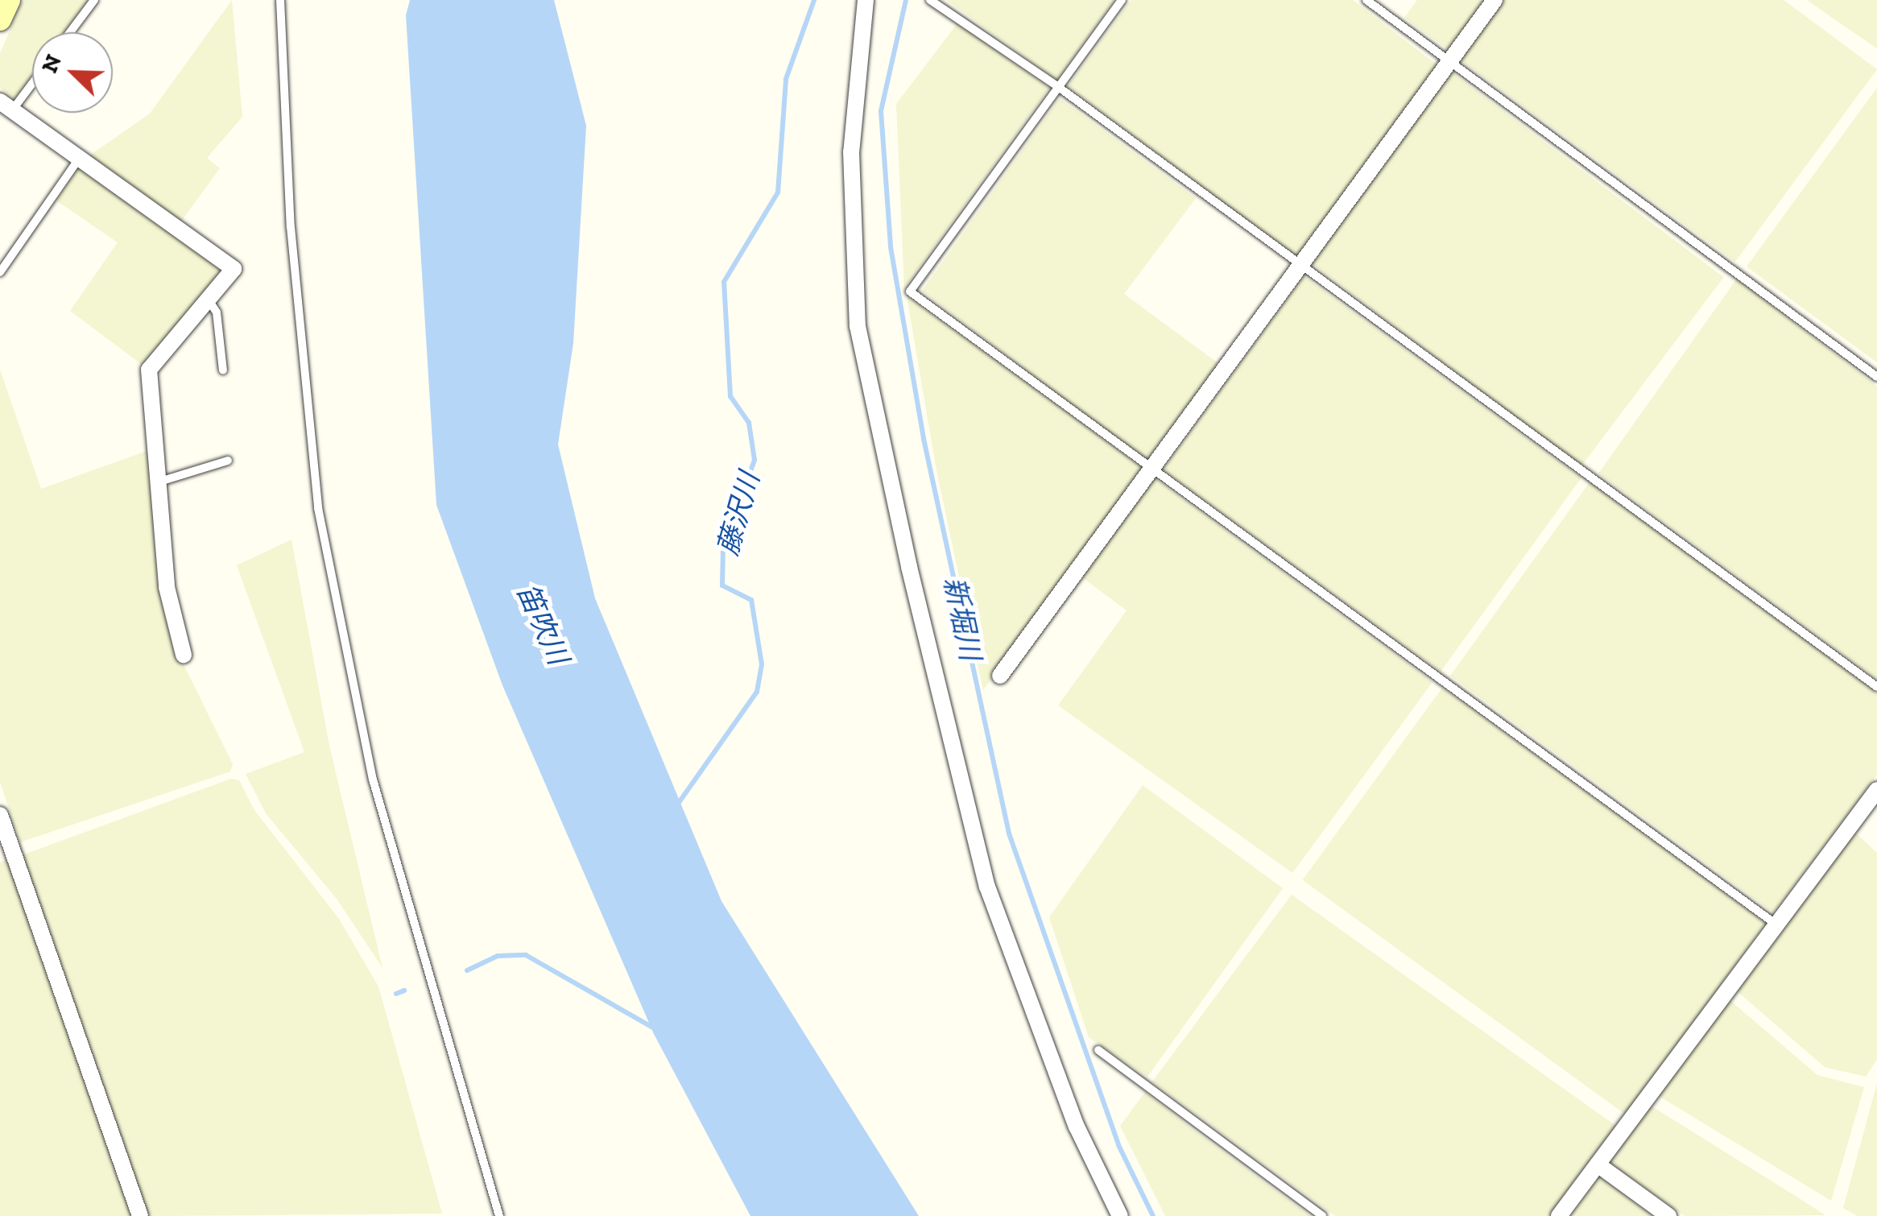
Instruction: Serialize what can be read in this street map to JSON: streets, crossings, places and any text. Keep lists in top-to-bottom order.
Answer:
{
  "water": ["藤沢川", "新堀川", "笛吹川"],
  "north": "top left"
}
